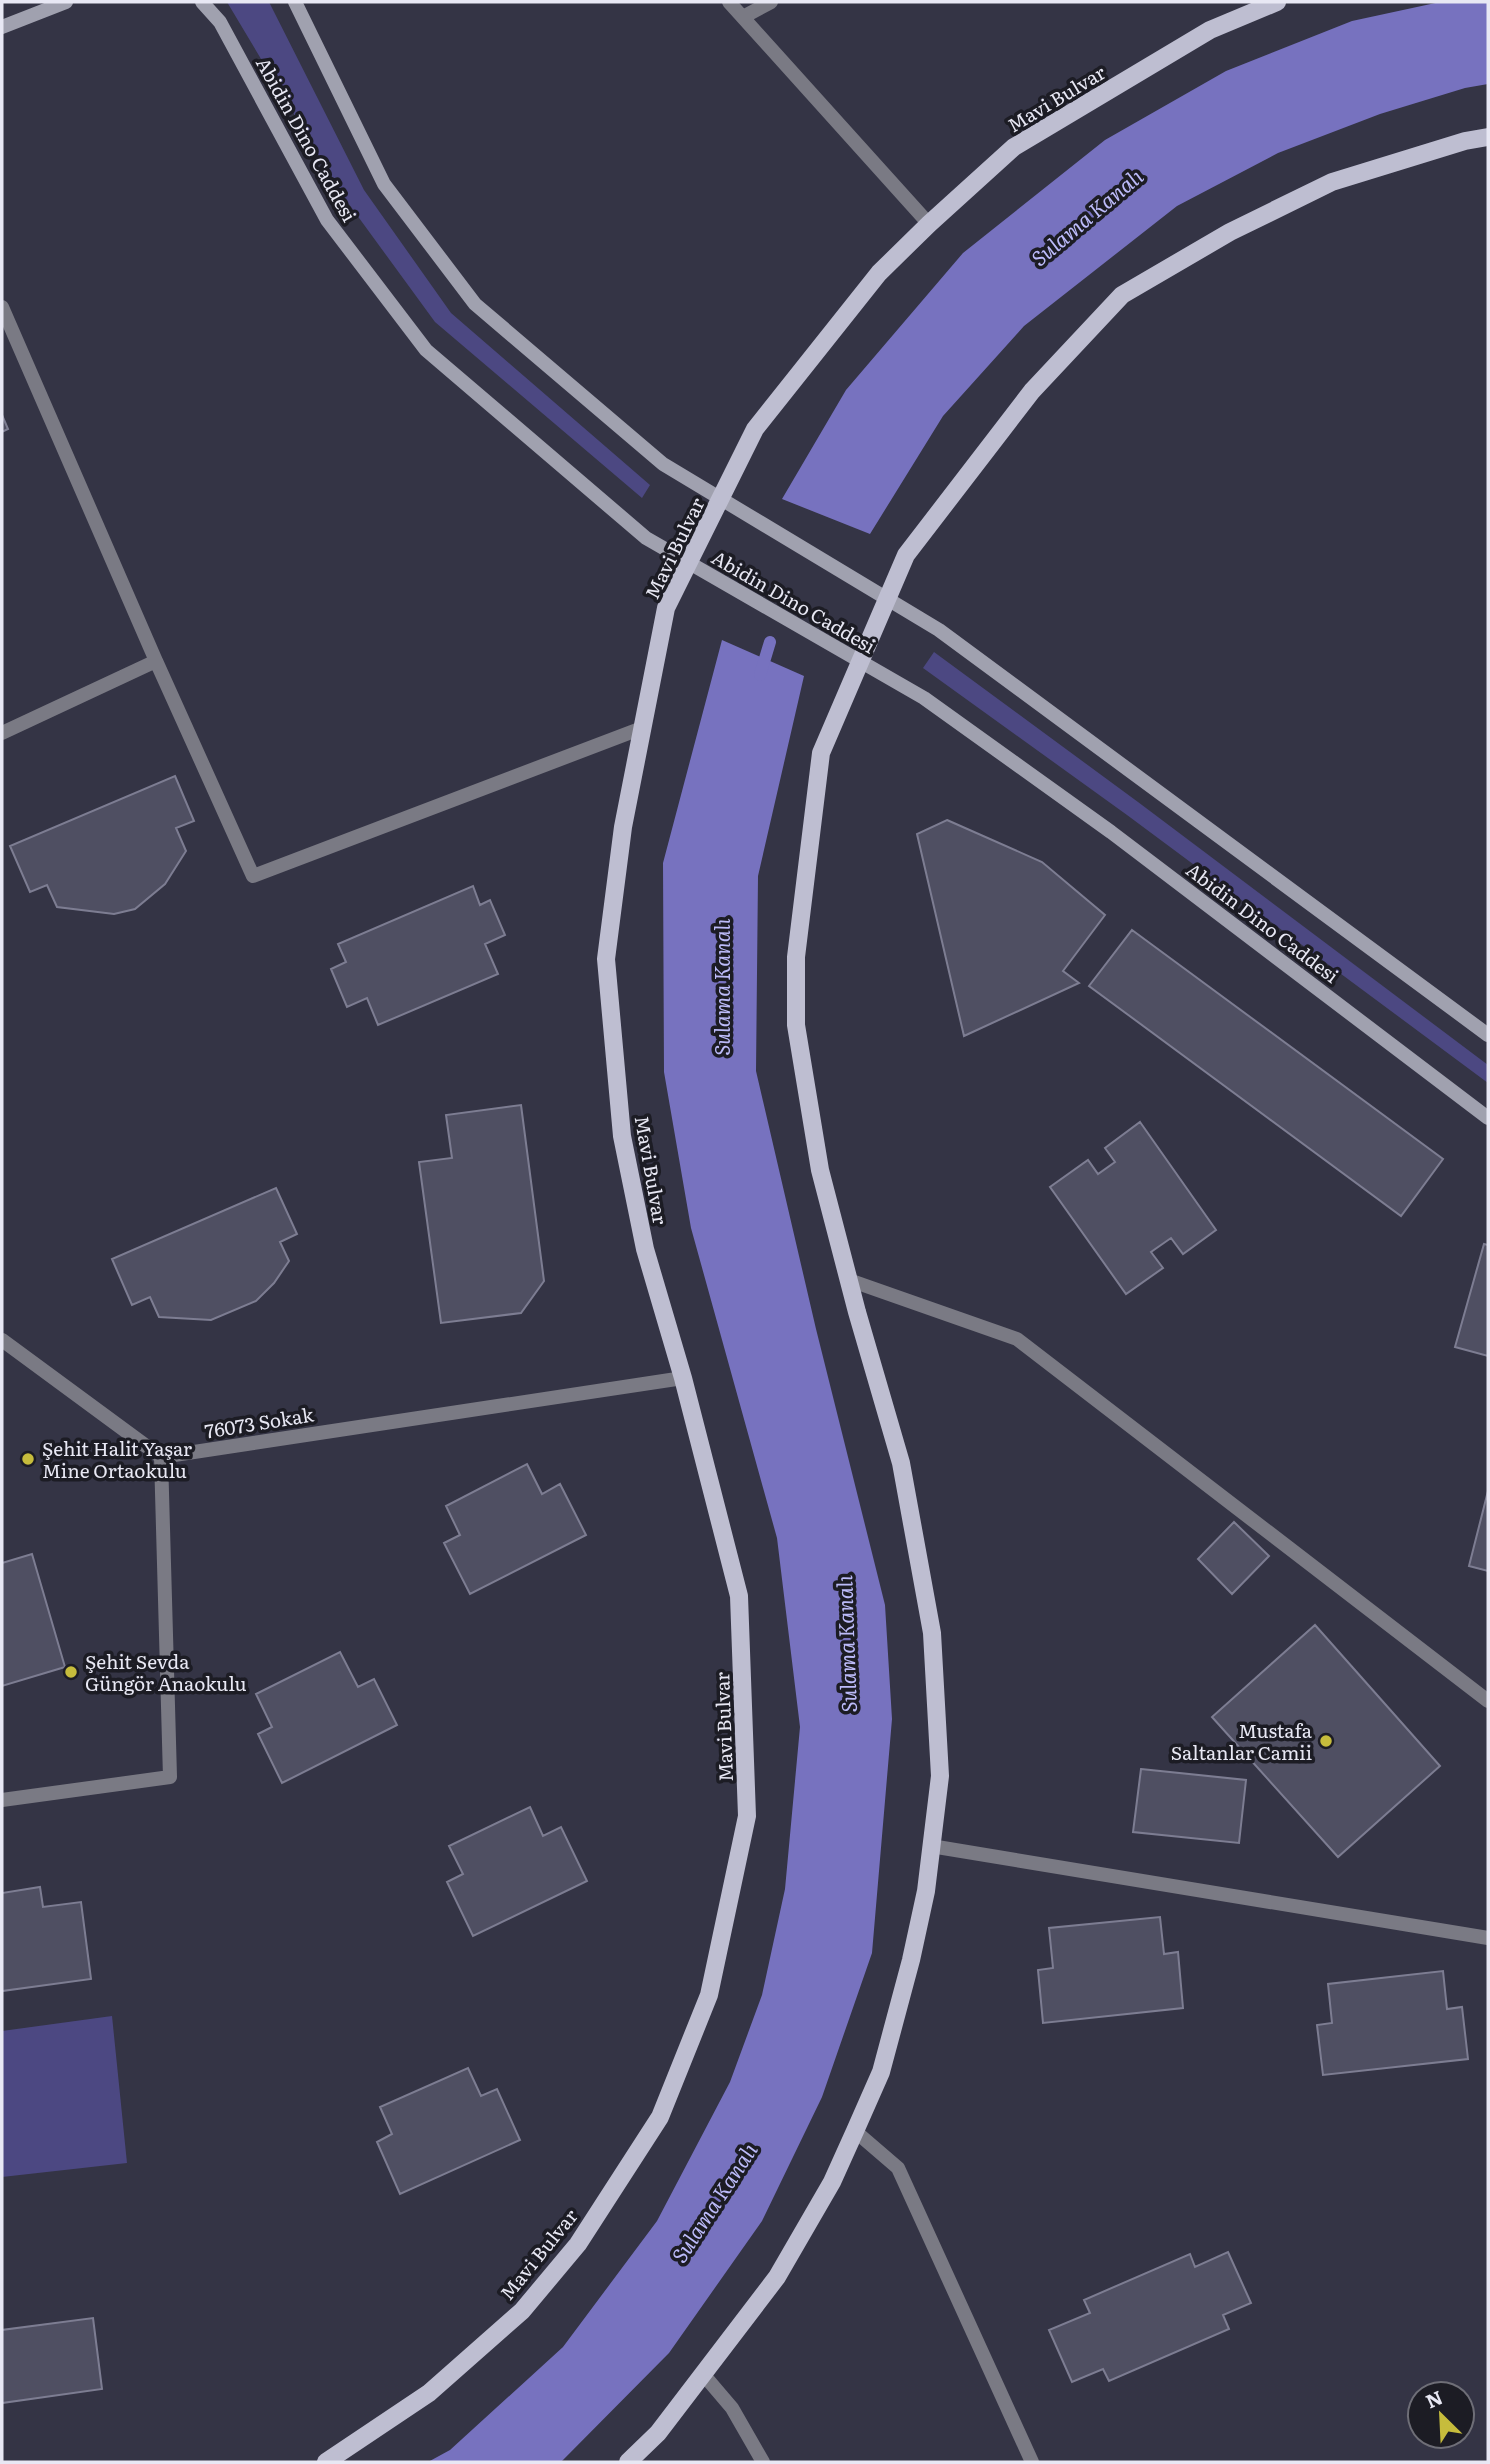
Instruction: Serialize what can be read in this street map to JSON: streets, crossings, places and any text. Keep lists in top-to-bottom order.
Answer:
{
  "streets": {
    "main road": ["Mavi Bulvar", "Abidin Dino Caddesi"],
    "street": ["76073 Sokak"]
  },
  "crossings": [
    ["Mavi Bulvar", "Abidin Dino Caddesi"],
    ["Mavi Bulvar", "76073 Sokak"]
  ],
  "water": ["Sulama Kanalı"],
  "places": ["Şehit Halit Yaşar Mine Ortaokulu", "Şehit Sevda Güngör Anaokulu", "Mustafa Saltanlar Camii"],
  "north": "top left"
}
